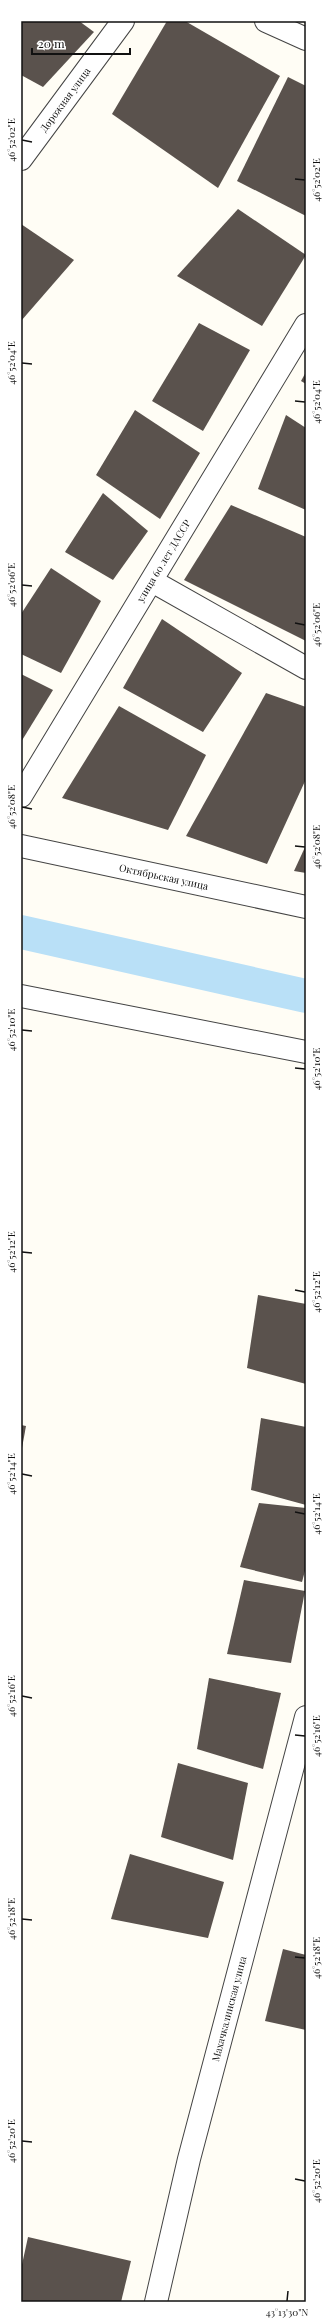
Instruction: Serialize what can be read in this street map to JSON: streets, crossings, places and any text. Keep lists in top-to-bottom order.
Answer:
{
  "streets": {
    "street": [
      "Дорожная улица",
      "улица 60 лет ДАССР",
      "Октябрьская улица",
      "Махачкалинская улица"
    ]
  },
  "scale_bar": "20 m",
  "coordinates": [
    "46°52'02\"E",
    "46°52'04\"E",
    "46°52'06\"E",
    "46°52'08\"E",
    "46°52'10\"E",
    "46°52'12\"E",
    "46°52'14\"E",
    "46°52'16\"E",
    "46°52'18\"E",
    "46°52'20\"E",
    "43°13'30\"N"
  ]
}
